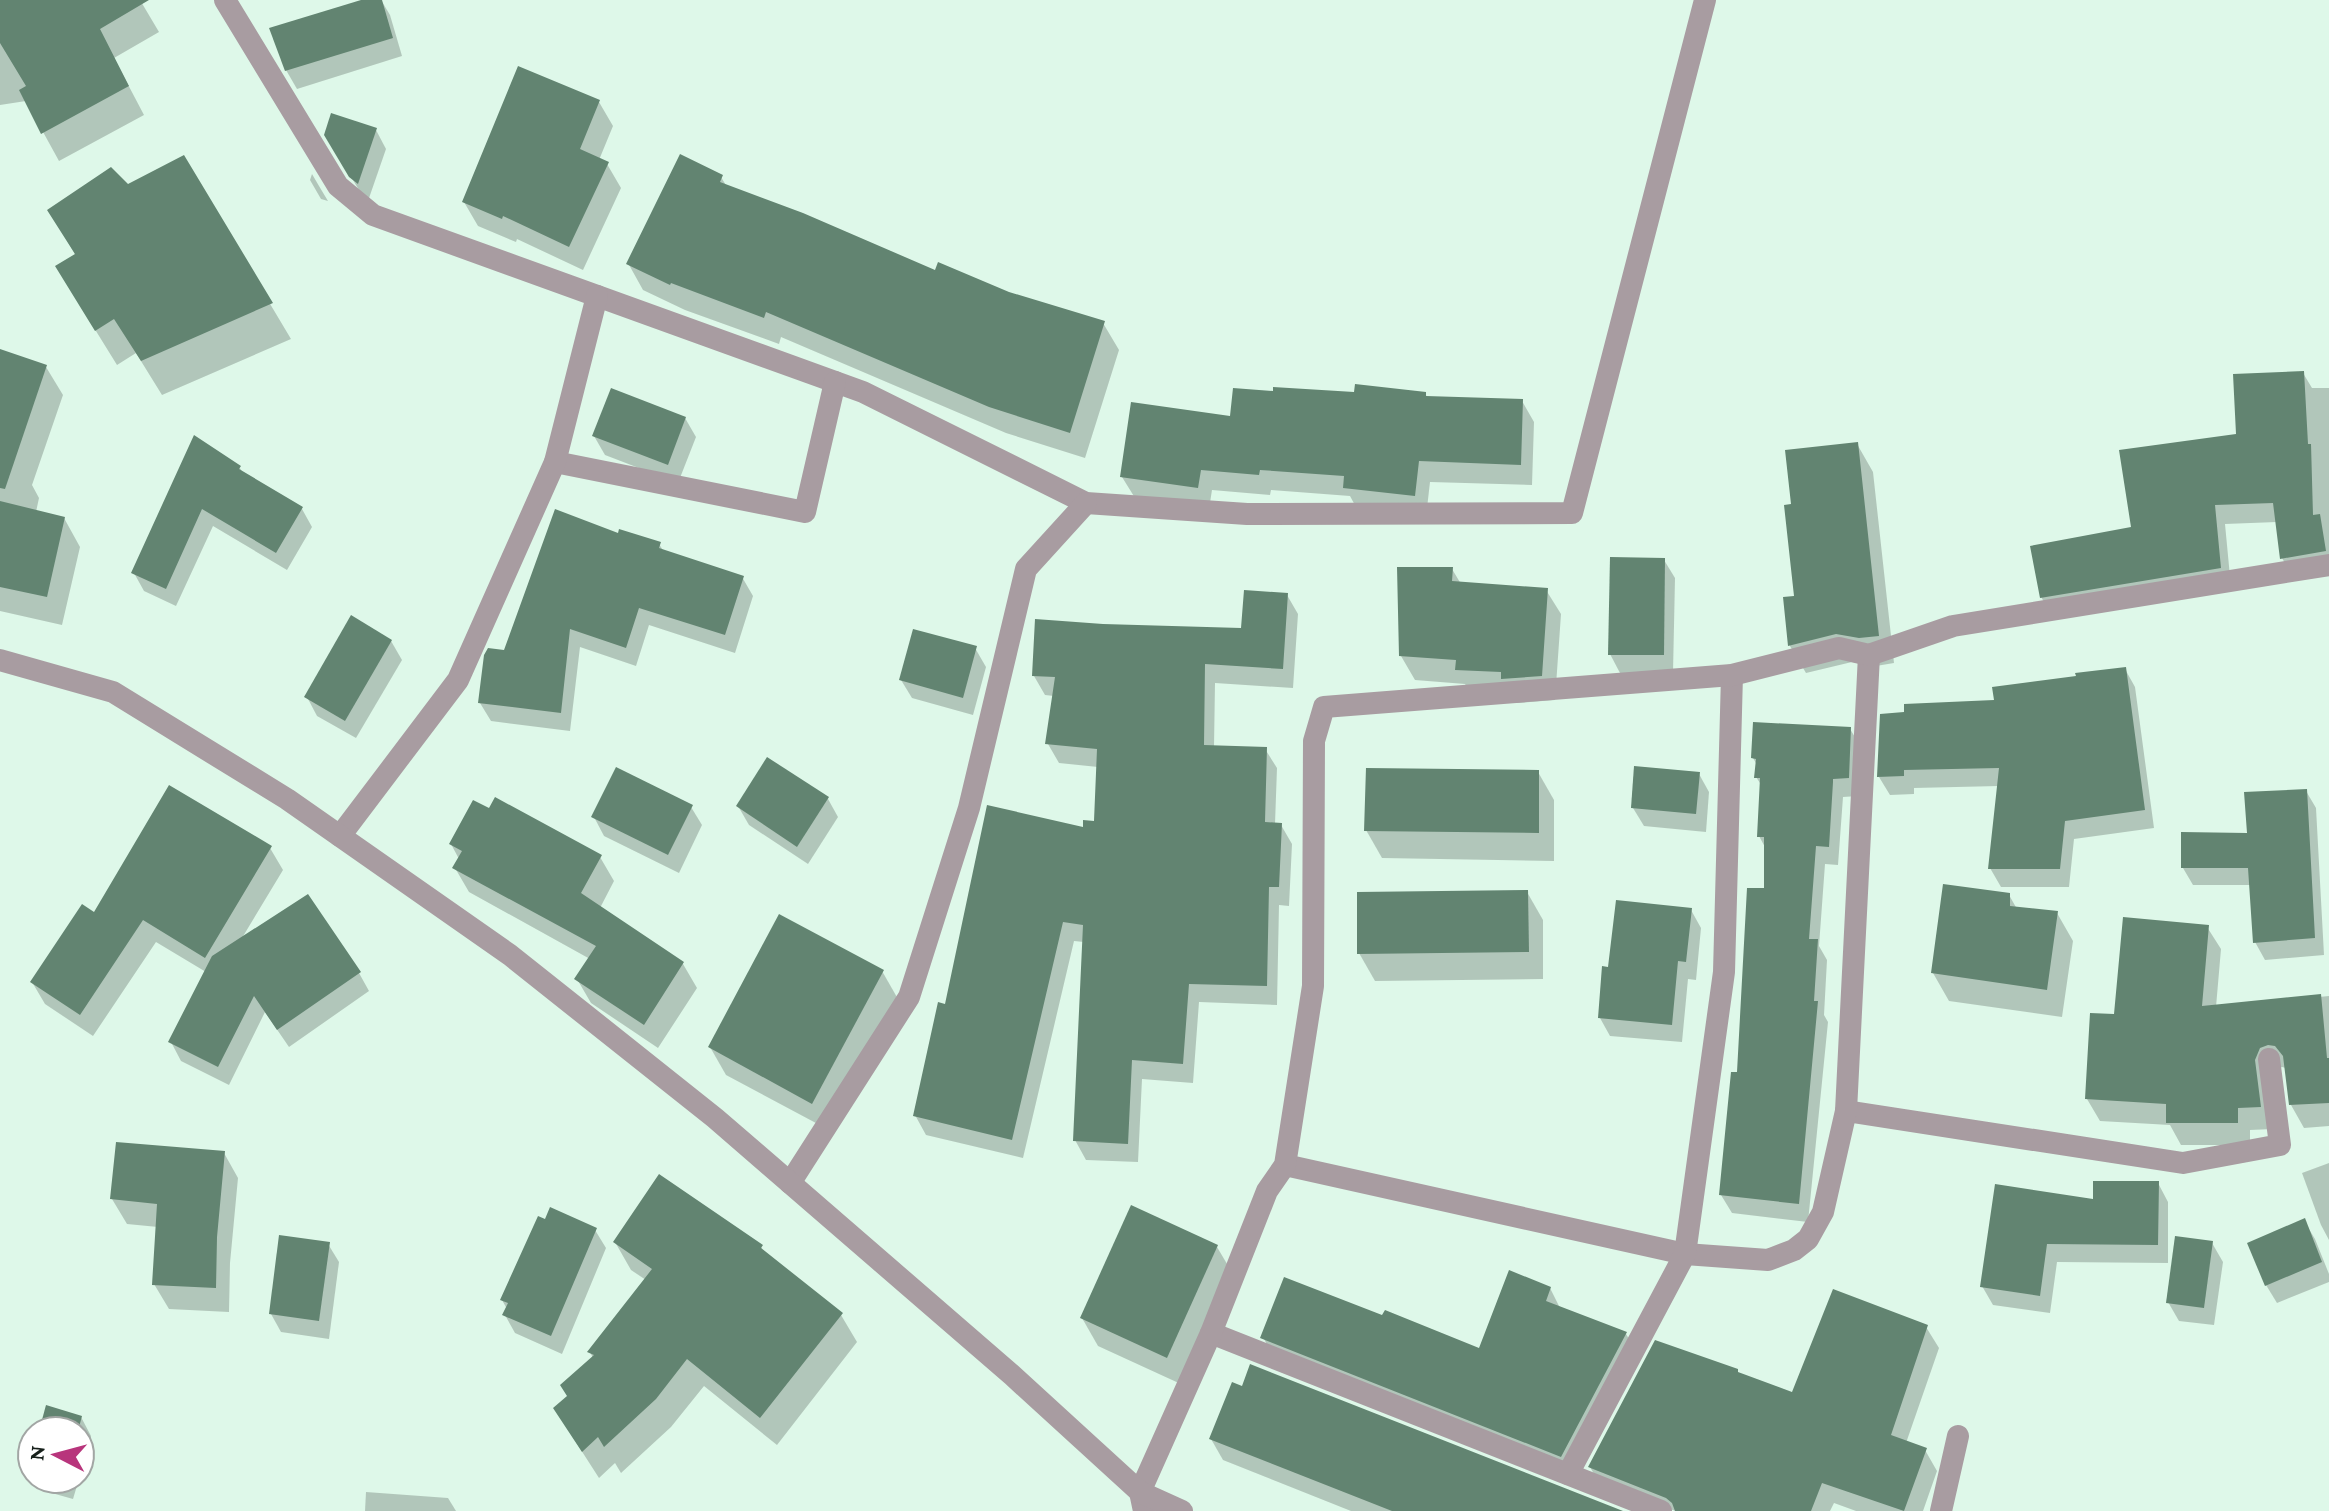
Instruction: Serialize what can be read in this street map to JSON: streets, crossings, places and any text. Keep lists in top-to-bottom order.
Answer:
{
  "north": "left"
}
